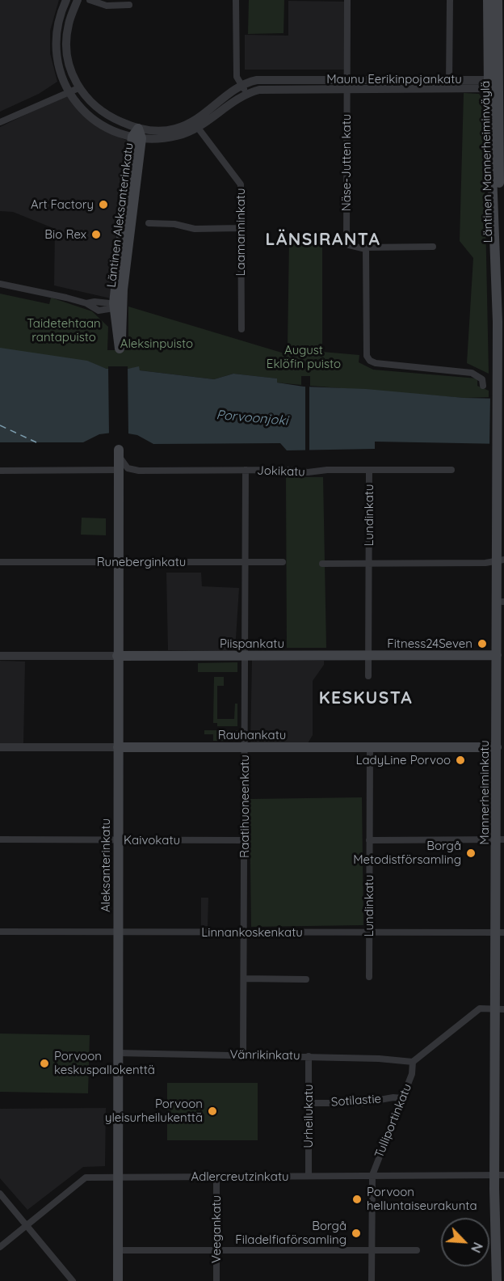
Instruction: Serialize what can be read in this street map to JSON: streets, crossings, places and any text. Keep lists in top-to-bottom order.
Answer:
{
  "streets": {
    "main road": [
      "Läntinen Mannerheiminväylä",
      "Läntinen Aleksanterinkatu",
      "Piispankatu",
      "Rauhankatu",
      "Mannerheiminkatu",
      "Aleksanterinkatu"
    ],
    "street": [
      "Maunu Eerikinpojankatu",
      "Näse-Jutten katu",
      "Laamanninkatu",
      "Jokikatu",
      "Lundinkatu",
      "Runeberginkatu",
      "Raatihuoneenkatu",
      "Kaivokatu",
      "Linnankoskenkatu",
      "Vänrikinkatu",
      "Sotilastie",
      "Urheilukatu",
      "Tulliportinkatu",
      "Adlercreutzinkatu",
      "Veegankatu"
    ]
  },
  "crossings": [
    ["Maunu Eerikinpojankatu", "Läntinen Mannerheiminväylä"],
    ["Maunu Eerikinpojankatu", "Näse-Jutten katu"],
    ["Läntinen Mannerheiminväylä", "Mannerheiminkatu"],
    ["Jokikatu", "Lundinkatu"],
    ["Jokikatu", "Raatihuoneenkatu"],
    ["Jokikatu", "Aleksanterinkatu"],
    ["Lundinkatu", "Piispankatu"],
    ["Lundinkatu", "Rauhankatu"],
    ["Lundinkatu", "Linnankoskenkatu"],
    ["Runeberginkatu", "Raatihuoneenkatu"],
    ["Runeberginkatu", "Aleksanterinkatu"],
    ["Piispankatu", "Mannerheiminkatu"],
    ["Piispankatu", "Raatihuoneenkatu"],
    ["Piispankatu", "Aleksanterinkatu"],
    ["Rauhankatu", "Mannerheiminkatu"],
    ["Rauhankatu", "Raatihuoneenkatu"],
    ["Rauhankatu", "Aleksanterinkatu"],
    ["Mannerheiminkatu", "Linnankoskenkatu"],
    ["Mannerheiminkatu", "Adlercreutzinkatu"],
    ["Raatihuoneenkatu", "Kaivokatu"],
    ["Raatihuoneenkatu", "Linnankoskenkatu"],
    ["Raatihuoneenkatu", "Vänrikinkatu"],
    ["Kaivokatu", "Aleksanterinkatu"],
    ["Aleksanterinkatu", "Linnankoskenkatu"],
    ["Aleksanterinkatu", "Vänrikinkatu"],
    ["Aleksanterinkatu", "Adlercreutzinkatu"],
    ["Vänrikinkatu", "Urheilukatu"],
    ["Vänrikinkatu", "Tulliportinkatu"],
    ["Sotilastie", "Urheilukatu"],
    ["Sotilastie", "Tulliportinkatu"],
    ["Urheilukatu", "Adlercreutzinkatu"],
    ["Tulliportinkatu", "Adlercreutzinkatu"],
    ["Adlercreutzinkatu", "Veegankatu"]
  ],
  "districts": ["LÄNSIRANTA", "KESKUSTA"],
  "water": ["Porvoonjoki"],
  "parks": ["Taidetehtaan rantapuisto", "Aleksinpuisto", "August Eklöfin puisto"],
  "places": [
    "Art Factory",
    "Bio Rex",
    "Fitness24Seven",
    "LadyLine Porvoo",
    "Borgå Metodistförsamling",
    "Porvoon keskuspallokenttä",
    "Porvoon yleisurheilukenttä",
    "Porvoon helluntaiseurakunta",
    "Borgå Filadelfiaförsamling"
  ],
  "north": "bottom right"
}
